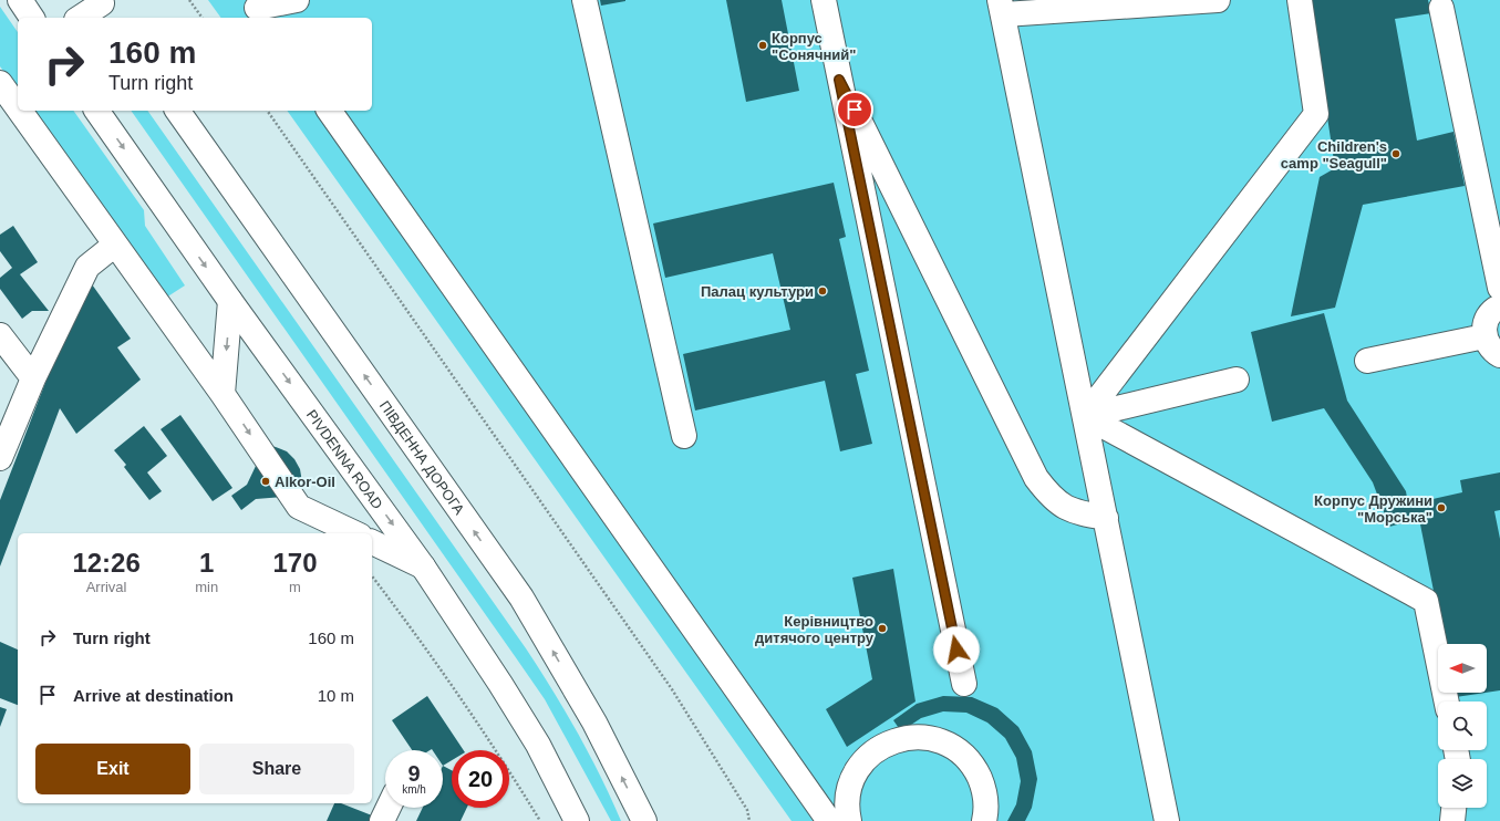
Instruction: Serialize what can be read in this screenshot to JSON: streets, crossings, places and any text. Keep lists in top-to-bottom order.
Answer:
{
  "streets": {
    "main road": ["ПІВДЕННА ДОРОГА", "PIVDENNA ROAD"]
  },
  "places": [
    "Корпус \"Сонячний\"",
    "Children's camp \"Seagull\"",
    "Палац культури",
    "Alkor-Oil",
    "Корпус Дружини \"Морська\"",
    "Керівництво дитячого центру"
  ],
  "north": "left",
  "page": {
    "turn": ["160 m", "Turn right"],
    "eta": [
      "12:26",
      "Arrival",
      "1",
      "min",
      "170",
      "m"
    ],
    "list": [
      {
        "name": "Turn right",
        "value": "160 m"
      },
      {
        "name": "Arrive at destination",
        "value": "10 m"
      }
    ],
    "buttons": ["Exit", "Share"],
    "speed": "9 km/h",
    "limit": "20"
  }
}
